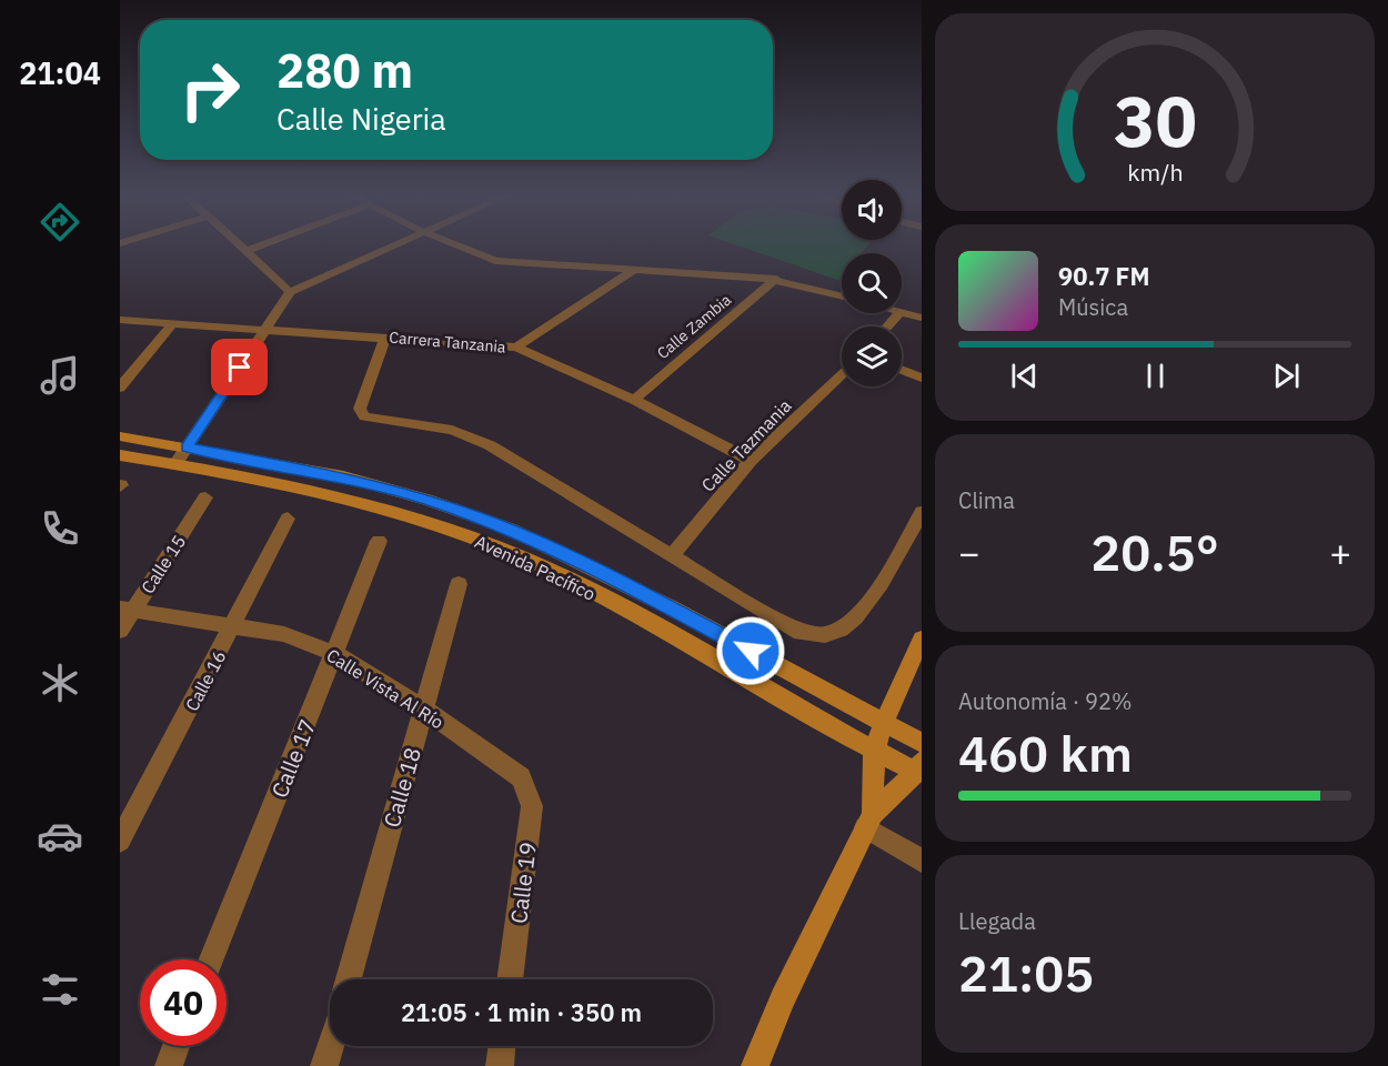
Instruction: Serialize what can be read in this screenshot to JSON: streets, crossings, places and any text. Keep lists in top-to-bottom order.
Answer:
{
  "streets": {
    "street": [
      "Calle Zambia",
      "Carrera Tanzania",
      "Calle Tazmania",
      "Calle 15",
      "Avenida Pacífico",
      "Calle 16",
      "Calle Vista Al Río",
      "Calle 17",
      "Calle 18",
      "Calle 19"
    ]
  },
  "crossings": [
    ["Calle Zambia", "Carrera Tanzania"],
    ["Carrera Tanzania", "Calle Tazmania"],
    ["Calle 15", "Calle Vista Al Río"],
    ["Calle 16", "Calle Vista Al Río"],
    ["Calle Vista Al Río", "Calle 17"],
    ["Calle Vista Al Río", "Calle 18"],
    ["Calle Vista Al Río", "Calle 19"]
  ],
  "page": {
    "tabs": "21:04",
    "turn": ["280 m", "Calle Nigeria"],
    "song": ["90.7 FM", "Música"],
    "tile": [
      "Clima",
      ["Autonomía · 92%", "460 km"],
      ["Llegada", "21:05"]
    ],
    "heat": ["−", "20.5°", "+"],
    "limit": "40",
    "trip": "21:05 · 1 min · 350 m",
    "gauge": ["30", "km/h"]
  }
}
